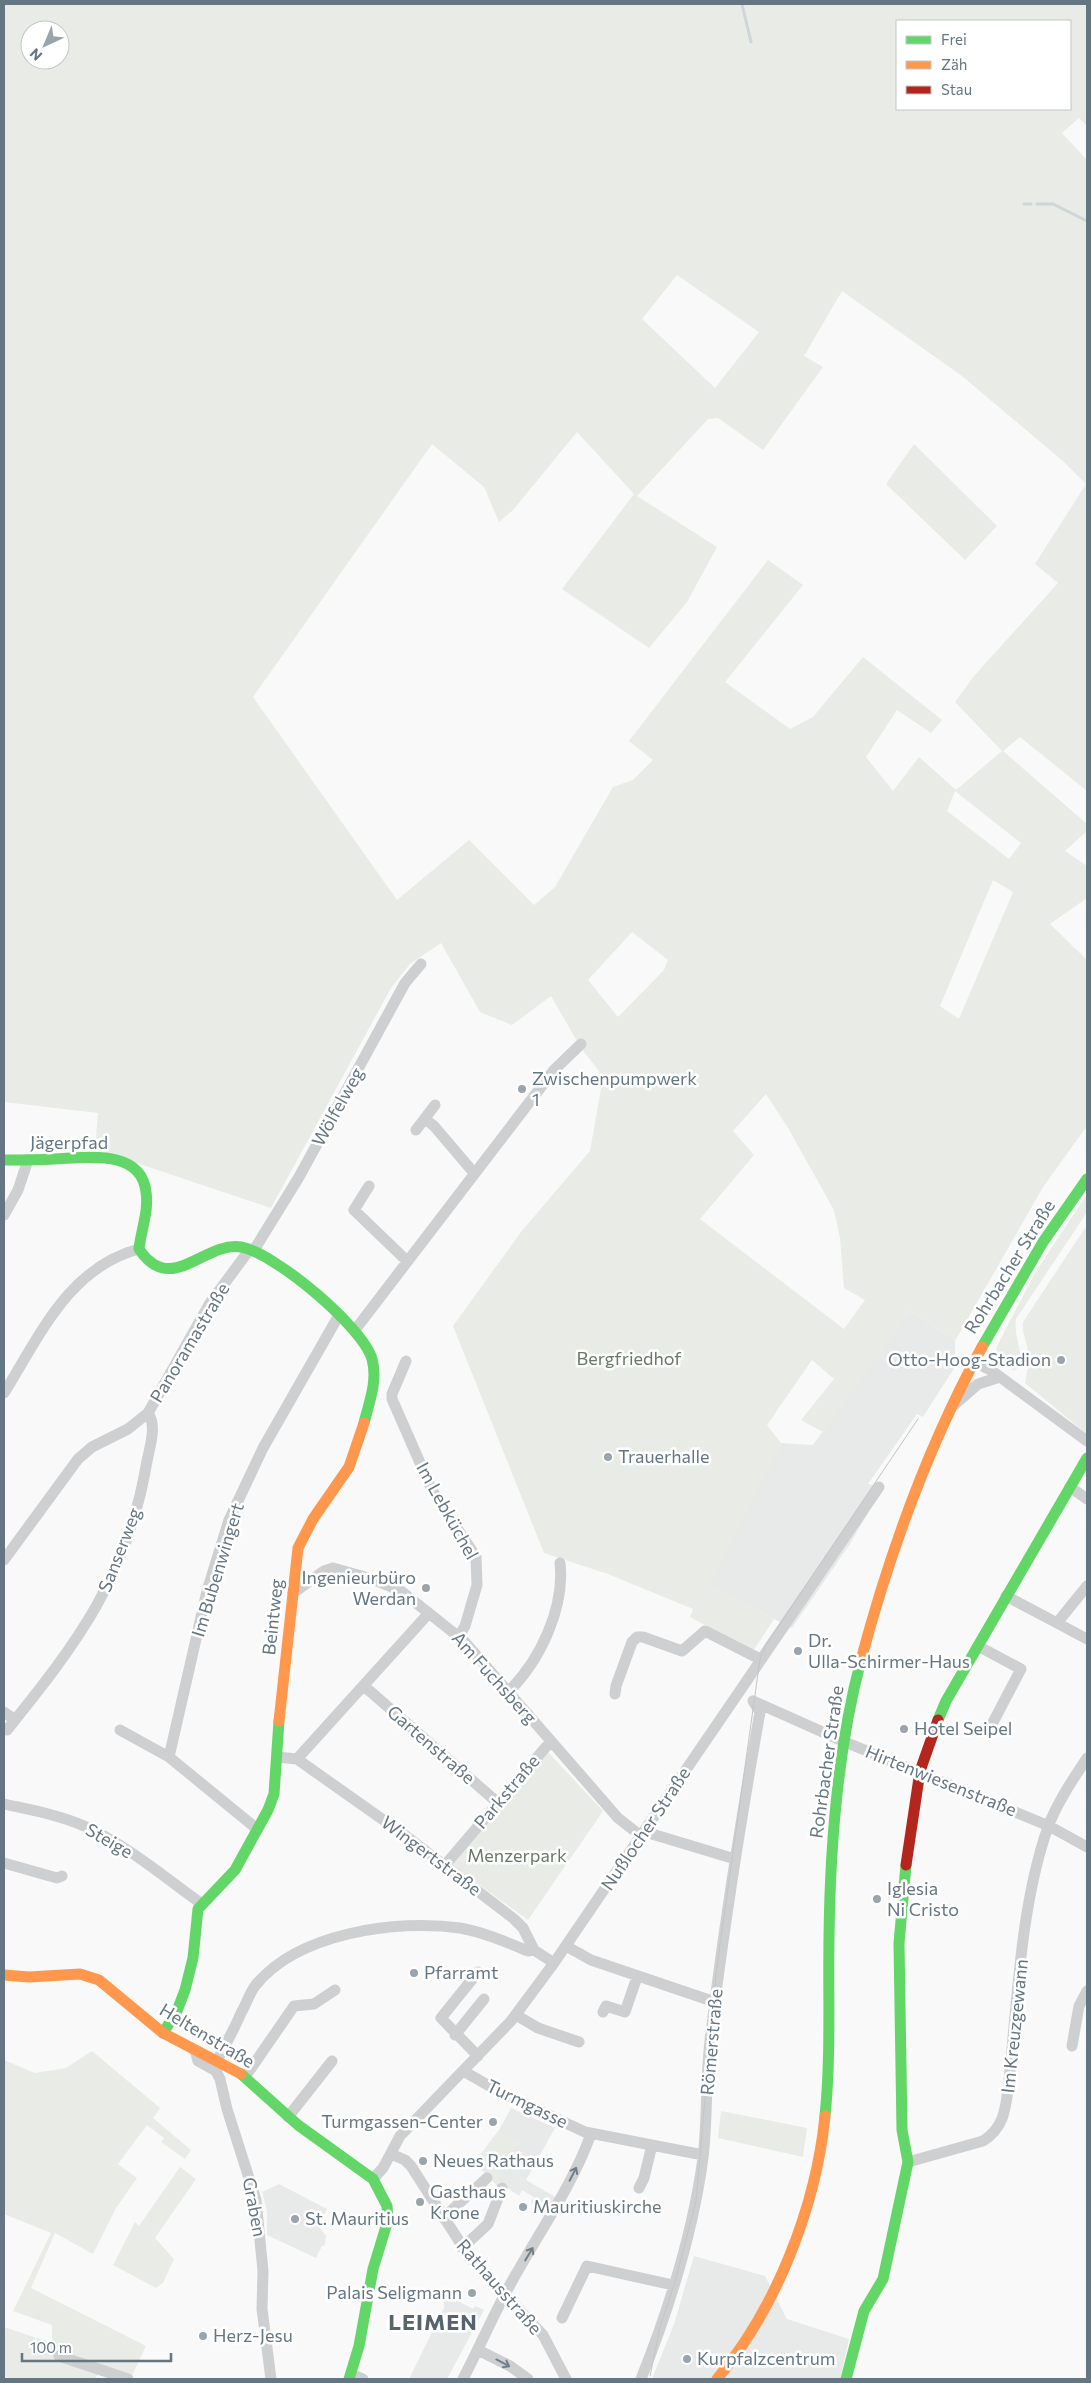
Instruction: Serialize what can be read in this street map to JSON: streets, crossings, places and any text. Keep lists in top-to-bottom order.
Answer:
{
  "streets": {
    "street": [
      "Wölfelweg",
      "Jägerpfad",
      "Rohrbacher Straße",
      "Panoramastraße",
      "Im Lebküchel",
      "Sanserweg",
      "Im Bubenwingert",
      "Beintweg",
      "Am Fuchsberg",
      "Gartenstraße",
      "Hirtenwiesenstraße",
      "Parkstraße",
      "Nußlocher Straße",
      "Steige",
      "Wingertstraße",
      "Im Kreuzgewann",
      "Heltenstraße",
      "Römerstraße",
      "Turmgasse",
      "Graben",
      "Rathausstraße"
    ]
  },
  "crossings": [
    ["Wölfelweg", "Panoramastraße"],
    ["Wölfelweg", "Beintweg"],
    ["Rohrbacher Straße", "Hirtenwiesenstraße"],
    ["Panoramastraße", "Sanserweg"],
    ["Panoramastraße", "Beintweg"],
    ["Im Lebküchel", "Am Fuchsberg"],
    ["Im Bubenwingert", "Beintweg"],
    ["Beintweg", "Am Fuchsberg"],
    ["Beintweg", "Steige"],
    ["Beintweg", "Heltenstraße"],
    ["Am Fuchsberg", "Parkstraße"],
    ["Am Fuchsberg", "Nußlocher Straße"],
    ["Am Fuchsberg", "Römerstraße"],
    ["Gartenstraße", "Parkstraße"],
    ["Hirtenwiesenstraße", "Nußlocher Straße"],
    ["Hirtenwiesenstraße", "Im Kreuzgewann"],
    ["Hirtenwiesenstraße", "Römerstraße"],
    ["Parkstraße", "Wingertstraße"],
    ["Nußlocher Straße", "Wingertstraße"],
    ["Nußlocher Straße", "Turmgasse"],
    ["Nußlocher Straße", "Rathausstraße"],
    ["Heltenstraße", "Graben"],
    ["Römerstraße", "Turmgasse"]
  ],
  "districts": ["LEIMEN"],
  "parks": ["Bergfriedhof", "Menzerpark"],
  "places": [
    "Zwischenpumpwerk 1",
    "Otto-Hoog-Stadion",
    "Trauerhalle",
    "Ingenieurbüro Werdan",
    "Dr. Ulla-Schirmer-Haus",
    "Hotel Seipel",
    "Iglesia Ni Cristo",
    "Pfarramt",
    "Turmgassen-Center",
    "Neues Rathaus",
    "Gasthaus Krone",
    "Mauritiuskirche",
    "St. Mauritius",
    "Palais Seligmann",
    "Herz-Jesu",
    "Kurpfalzcentrum"
  ],
  "legend": ["Frei", "Zäh", "Stau"],
  "scale_bar": "100 m",
  "north": "bottom left"
}
